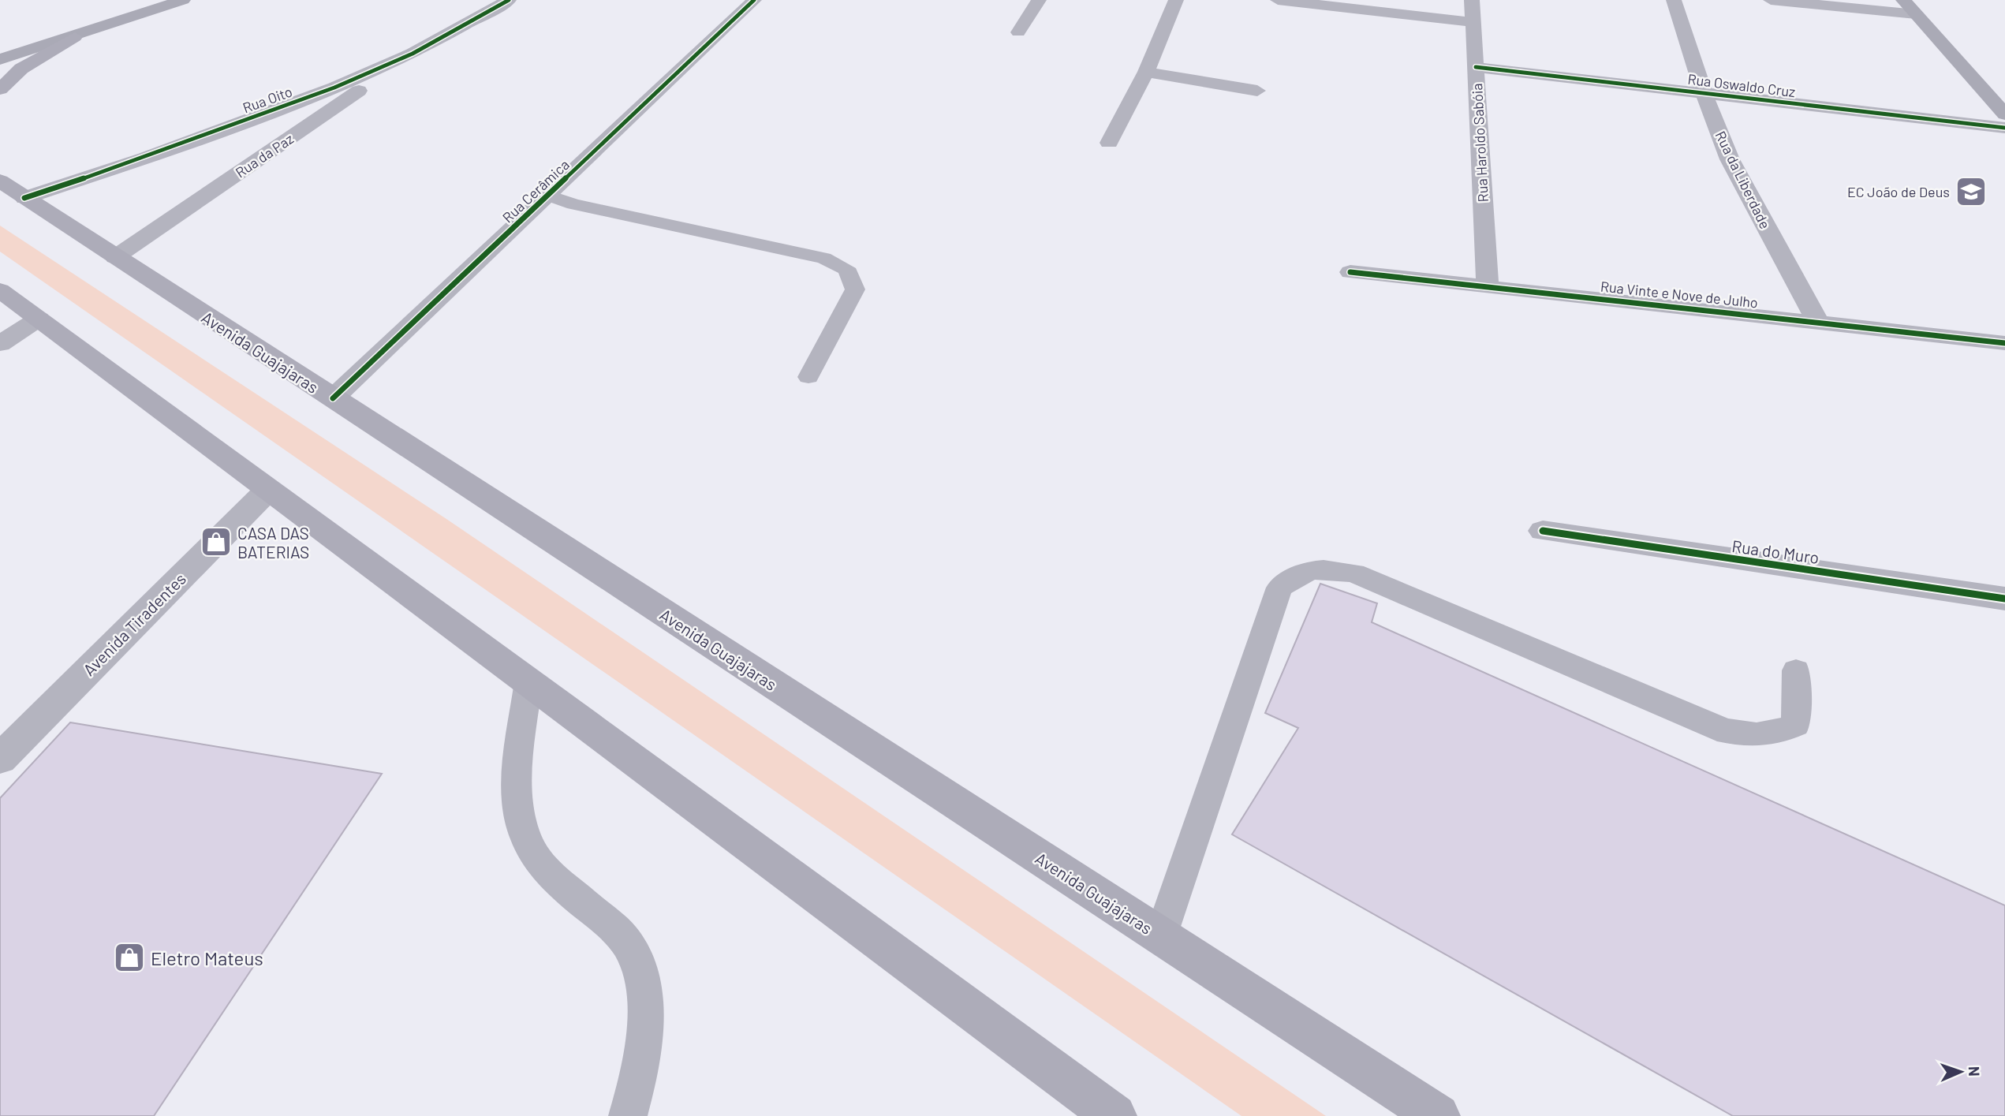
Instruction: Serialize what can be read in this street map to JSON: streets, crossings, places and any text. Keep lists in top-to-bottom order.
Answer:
{
  "streets": {
    "main road": ["Avenida Guajajaras"],
    "street": [
      "Rua Oswaldo Cruz",
      "Rua Oito",
      "Rua Haroldo Sabóia",
      "Rua da Paz",
      "Rua da Liberdade",
      "Rua Cerâmica",
      "Rua Vinte e Nove de Julho",
      "Rua do Muro",
      "Avenida Tiradentes"
    ]
  },
  "crossings": [
    ["Rua Oswaldo Cruz", "Rua Haroldo Sabóia"],
    ["Rua Oswaldo Cruz", "Rua da Liberdade"],
    ["Rua Oito", "Rua da Paz"],
    ["Rua Oito", "Avenida Guajajaras"],
    ["Rua Haroldo Sabóia", "Rua Vinte e Nove de Julho"],
    ["Rua da Paz", "Avenida Guajajaras"],
    ["Rua da Liberdade", "Rua Vinte e Nove de Julho"],
    ["Rua Cerâmica", "Avenida Guajajaras"]
  ],
  "places": {
    "school or university": ["EC João de Deus"],
    "shop": ["CASA DAS BATERIAS", "Eletro Mateus"]
  },
  "north": "right"
}
